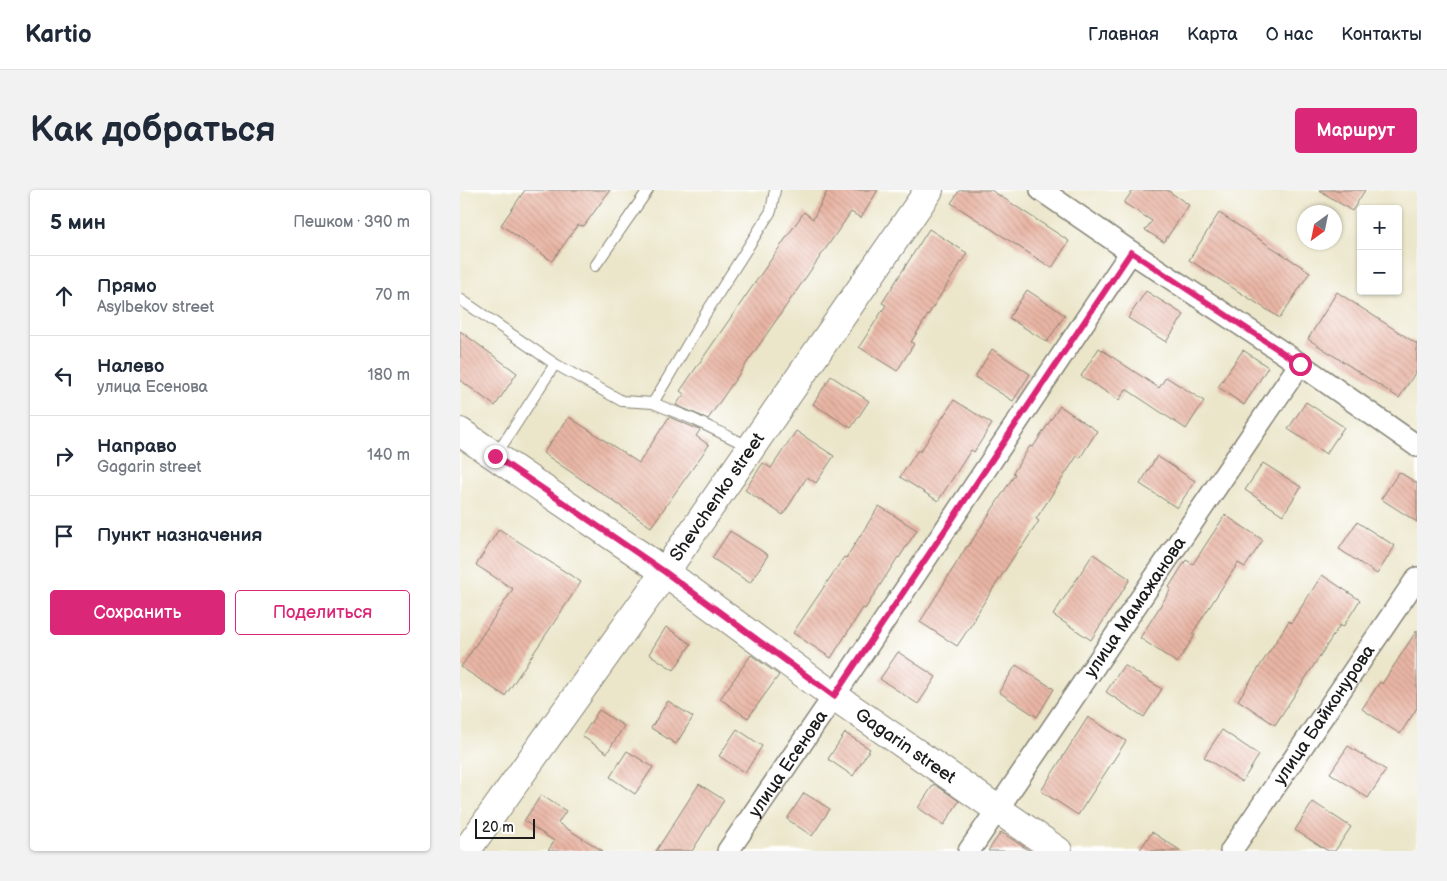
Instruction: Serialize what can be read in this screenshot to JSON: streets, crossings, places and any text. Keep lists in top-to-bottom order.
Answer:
{
  "streets": {
    "street": [
      "Shevchenko street",
      "улица Мамажанова",
      "улица Байконурова",
      "Gagarin street",
      "улица Есенова"
    ]
  },
  "crossings": [
    ["Shevchenko street", "Gagarin street"],
    ["улица Мамажанова", "Gagarin street"],
    ["Gagarin street", "улица Есенова"]
  ],
  "scale_bar": "20 m",
  "north": "bottom left",
  "page": {
    "header": "Kartio",
    "nav": [
      "Главная",
      "Карта",
      "О нас",
      "Контакты"
    ],
    "buttons": [
      "Маршрут",
      ["Сохранить", "Поделиться"]
    ],
    "title": "Как добраться",
    "heading": ["5 мин", "Пешком · 390 m"],
    "map_buttons": ["+", "−"],
    "list": [
      ["Прямо", "Asylbekov street", "70 m"],
      ["Налево", "улица Есенова", "180 m"],
      ["Направо", "Gagarin street", "140 m"],
      "Пункт назначения"
    ],
    "scale": "20 m"
  }
}
